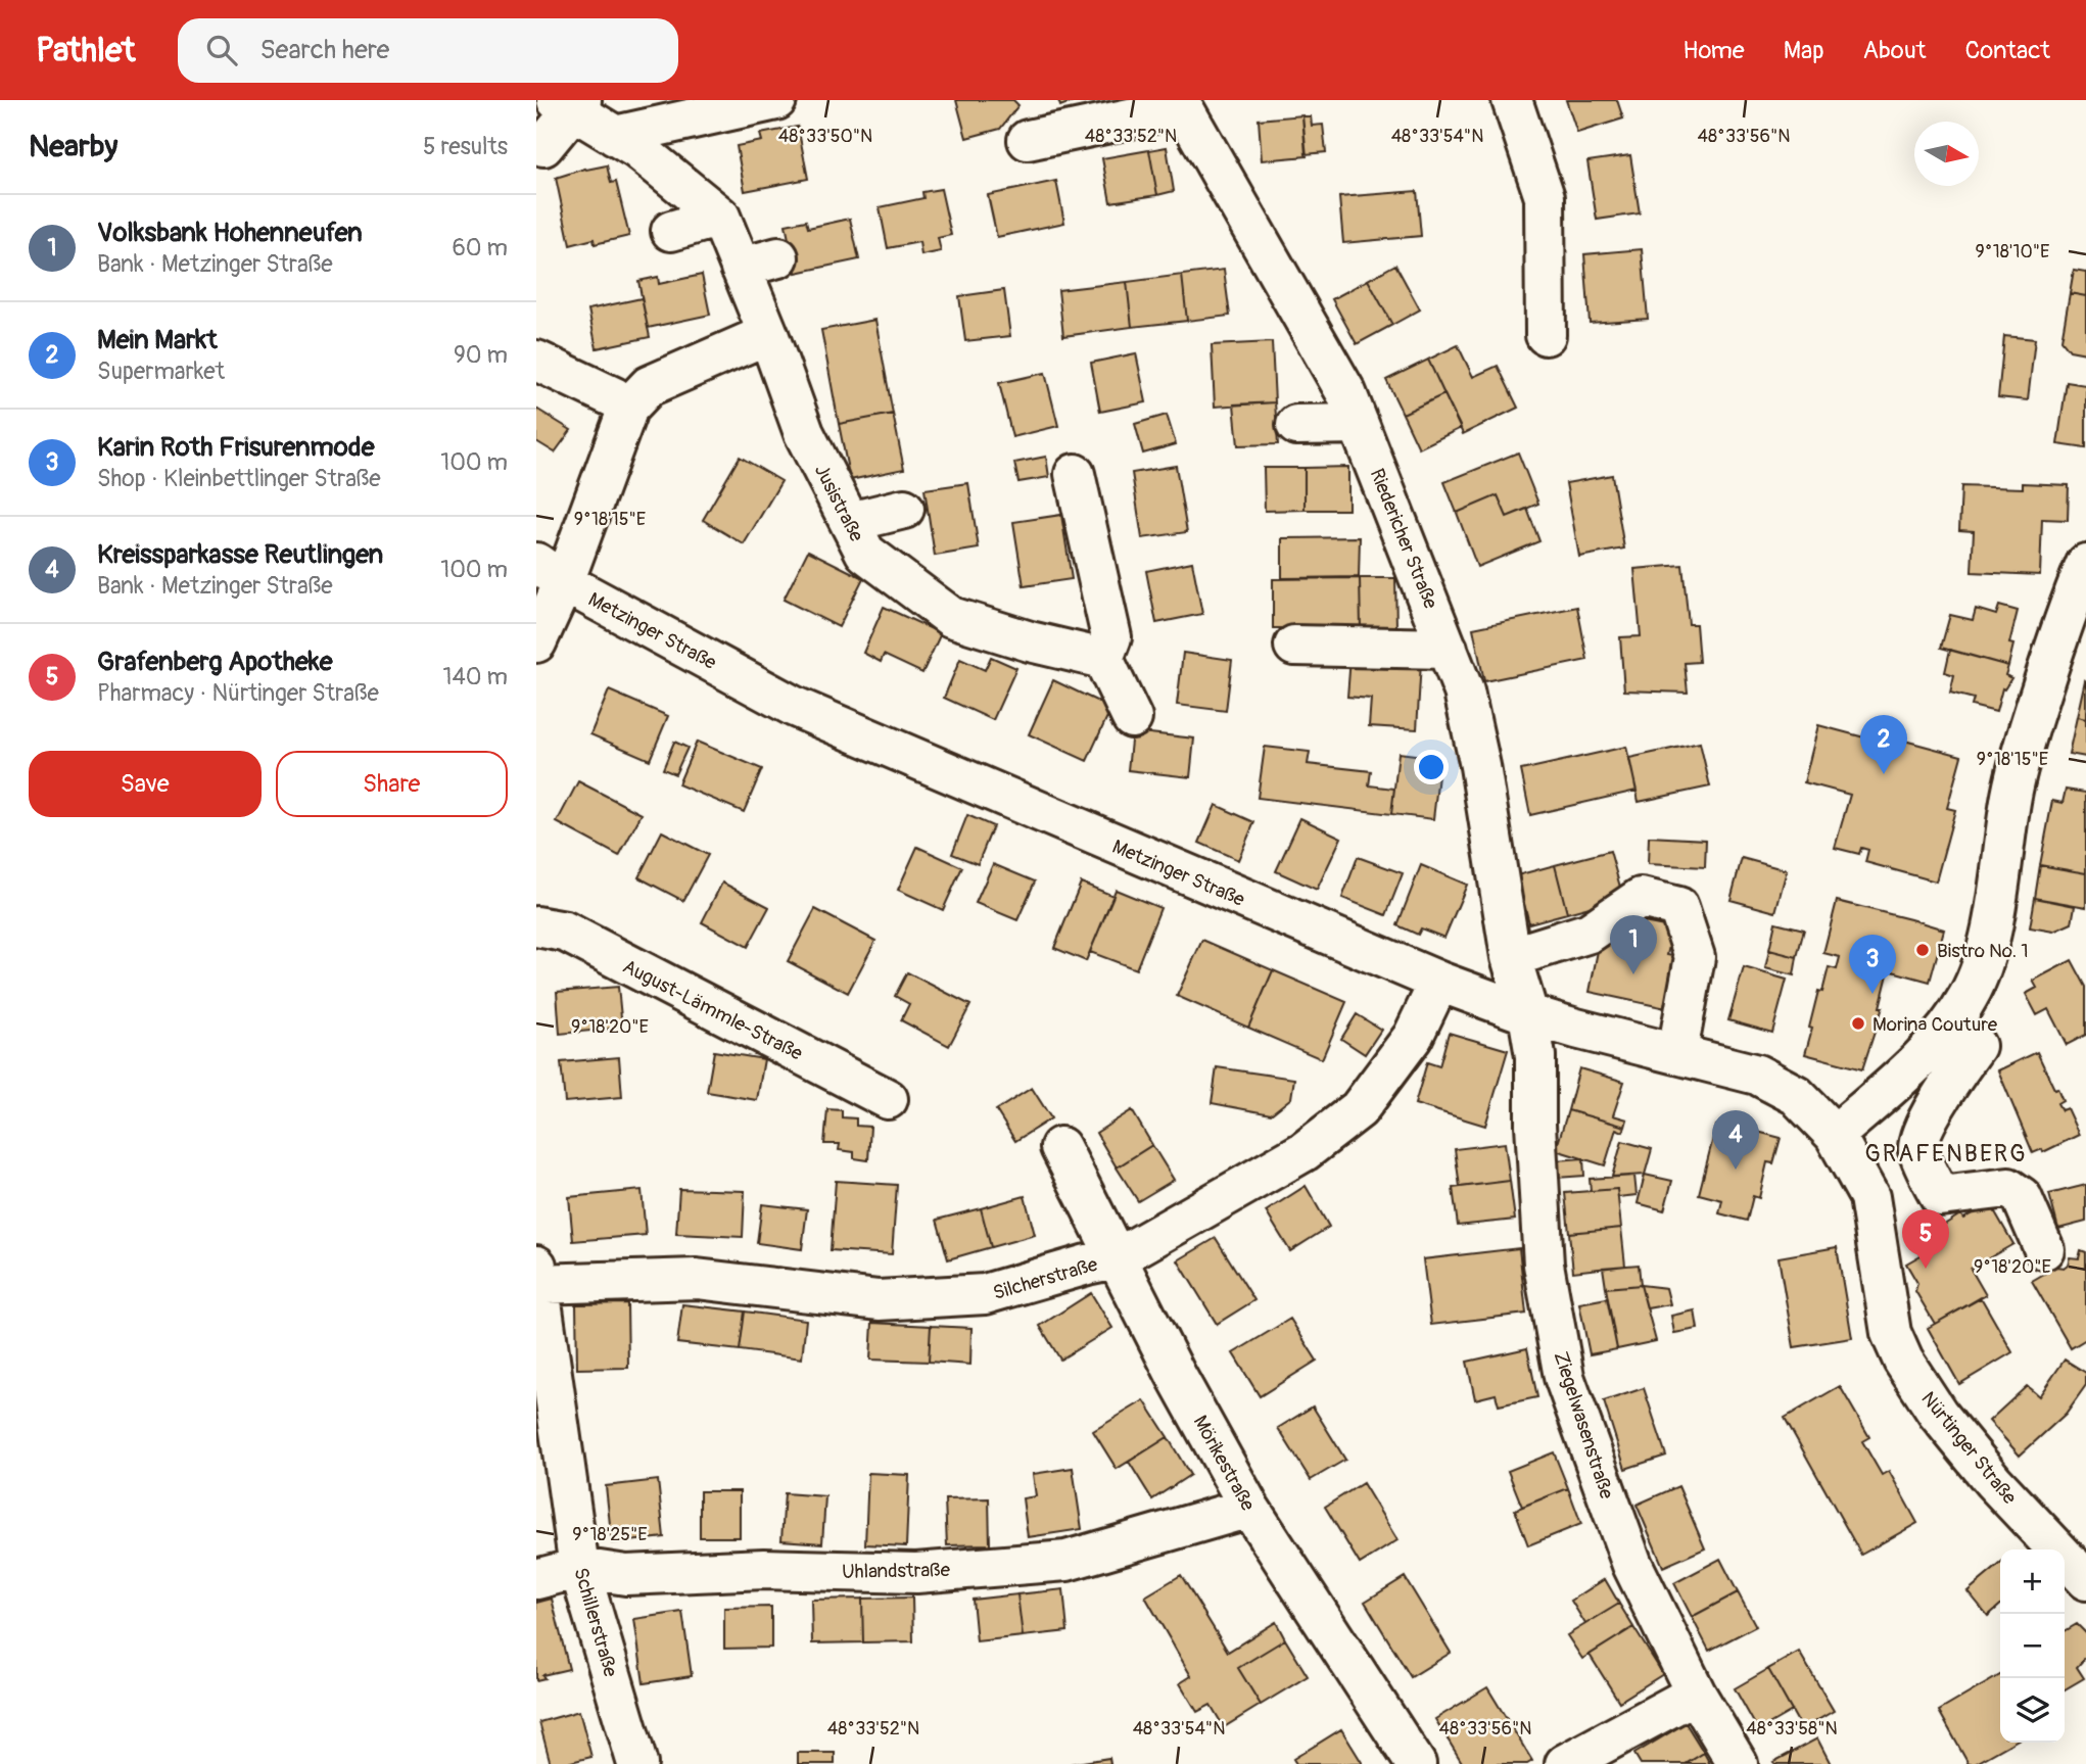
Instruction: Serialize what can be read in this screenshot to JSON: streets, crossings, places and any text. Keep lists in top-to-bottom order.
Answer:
{
  "streets": {
    "street": [
      "Jusistraße",
      "Riedericher Straße",
      "Metzinger Straße",
      "August-Lämmle-Straße",
      "Silcherstraße",
      "Ziegelwasenstraße",
      "Nürtinger Straße",
      "Mörikestraße",
      "Uhlandstraße",
      "Schillerstraße"
    ]
  },
  "crossings": [
    ["Riedericher Straße", "Metzinger Straße"],
    ["Riedericher Straße", "Ziegelwasenstraße"],
    ["Metzinger Straße", "Silcherstraße"],
    ["Metzinger Straße", "Ziegelwasenstraße"],
    ["Metzinger Straße", "Nürtinger Straße"],
    ["Silcherstraße", "Mörikestraße"],
    ["Silcherstraße", "Schillerstraße"],
    ["Mörikestraße", "Uhlandstraße"],
    ["Uhlandstraße", "Schillerstraße"]
  ],
  "districts": ["GRAFENBERG"],
  "places": ["Bistro No. 1", "Morina Couture"],
  "north": "right",
  "page": {
    "header": "Pathlet",
    "search": "Search here",
    "nav": [
      "Home",
      "Map",
      "About",
      "Contact"
    ],
    "heading": ["Nearby", "5 results"],
    "list": [
      {
        "mark": "1",
        "name": "Volksbank Hohenneufen",
        "note": "Bank · Metzinger Straße",
        "value": "60 m"
      },
      {
        "mark": "2",
        "name": "Mein Markt",
        "note": "Supermarket",
        "value": "90 m"
      },
      {
        "mark": "3",
        "name": "Karin Roth Frisurenmode",
        "note": "Shop · Kleinbettlinger Straße",
        "value": "100 m"
      },
      {
        "mark": "4",
        "name": "Kreissparkasse Reutlingen",
        "note": "Bank · Metzinger Straße",
        "value": "100 m"
      },
      {
        "mark": "5",
        "name": "Grafenberg Apotheke",
        "note": "Pharmacy · Nürtinger Straße",
        "value": "140 m"
      }
    ],
    "pins": [
      "2",
      "1",
      "3",
      "4",
      "5"
    ],
    "buttons": ["Save", "Share"],
    "map_buttons": ["+", "−"]
  },
  "coordinates": [
    "48°33'50\"N",
    "48°33'52\"N",
    "48°33'54\"N",
    "48°33'56\"N",
    "9°18'10\"E",
    "9°18'15\"E",
    "9°18'20\"E",
    "9°18'25\"E",
    "48°33'58\"N"
  ]
}
